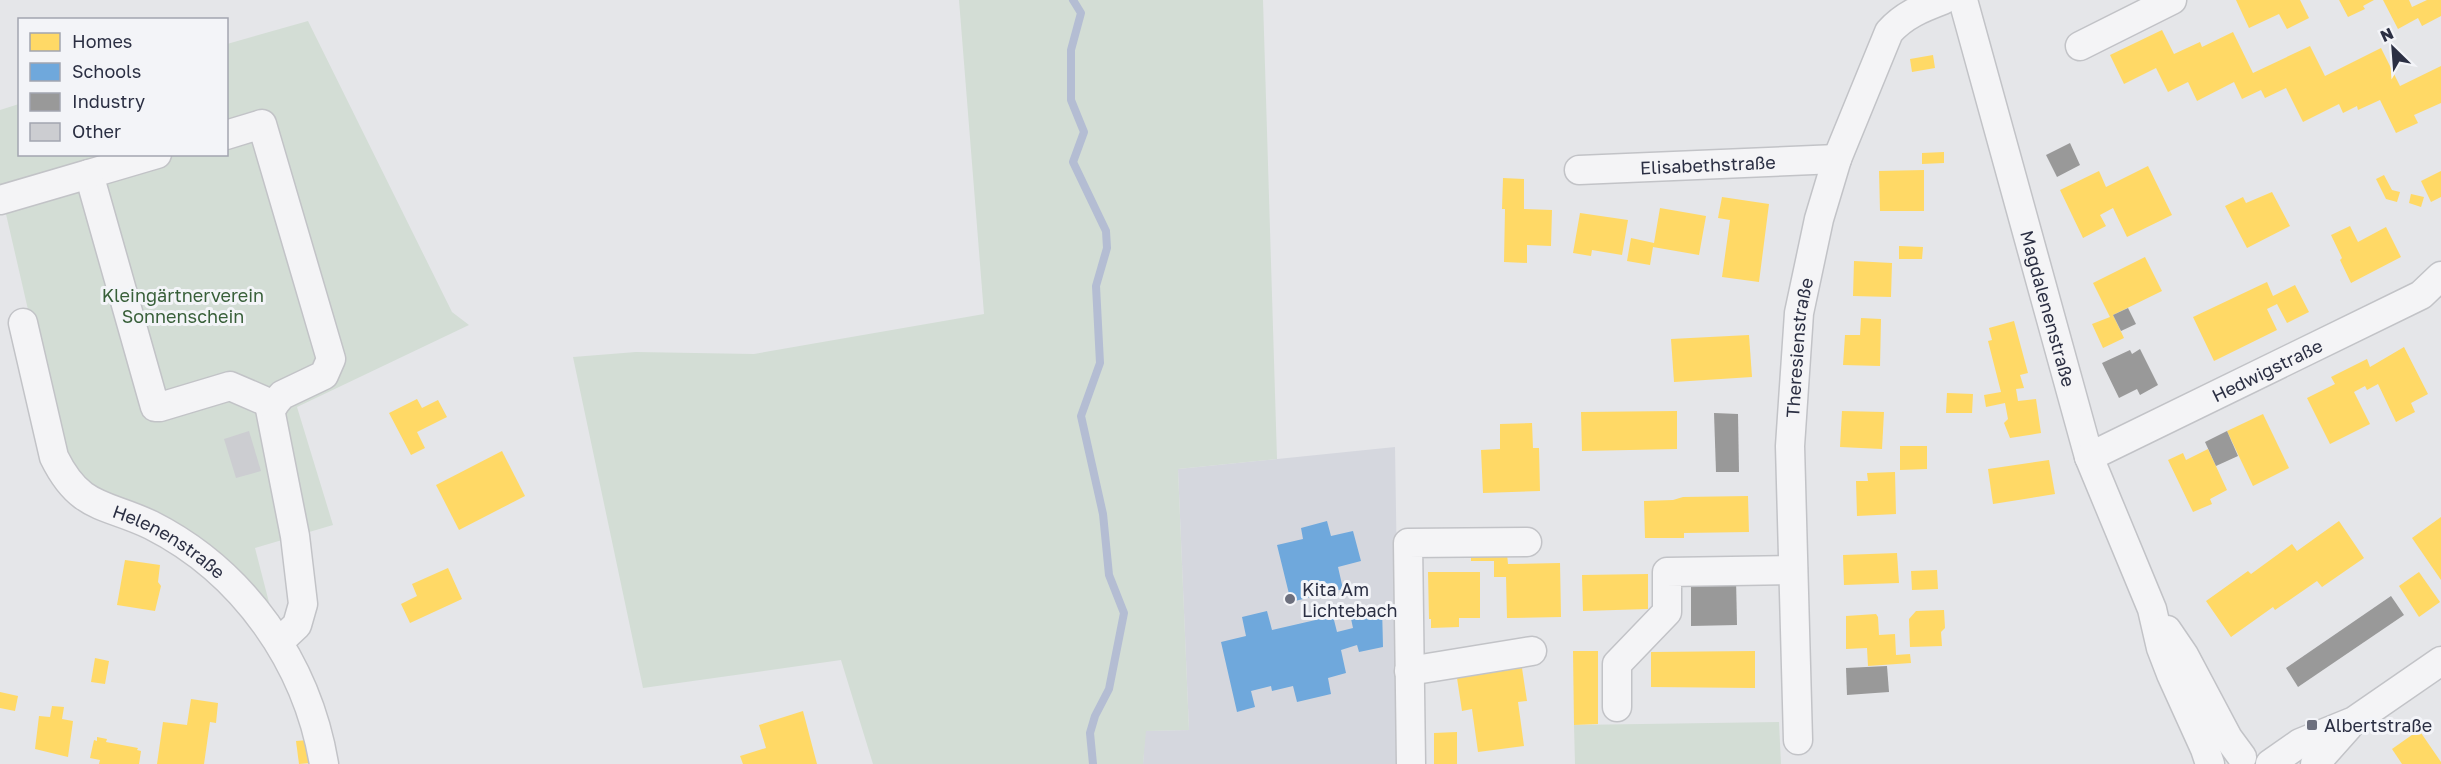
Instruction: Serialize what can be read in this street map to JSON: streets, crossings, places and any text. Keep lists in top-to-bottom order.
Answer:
{
  "streets": {
    "street": [
      "Elisabethstraße",
      "Magdalenenstraße",
      "Theresienstraße",
      "Hedwigstraße",
      "Helenenstraße"
    ]
  },
  "crossings": [
    ["Elisabethstraße", "Theresienstraße"],
    ["Magdalenenstraße", "Hedwigstraße"]
  ],
  "parks": ["Kleingärtnerverein Sonnenschein"],
  "places": {
    "other": ["Kita Am Lichtebach"],
    "transit": ["Albertstraße"]
  },
  "legend": [
    "Homes",
    "Schools",
    "Industry",
    "Other"
  ],
  "north": "top left"
}
